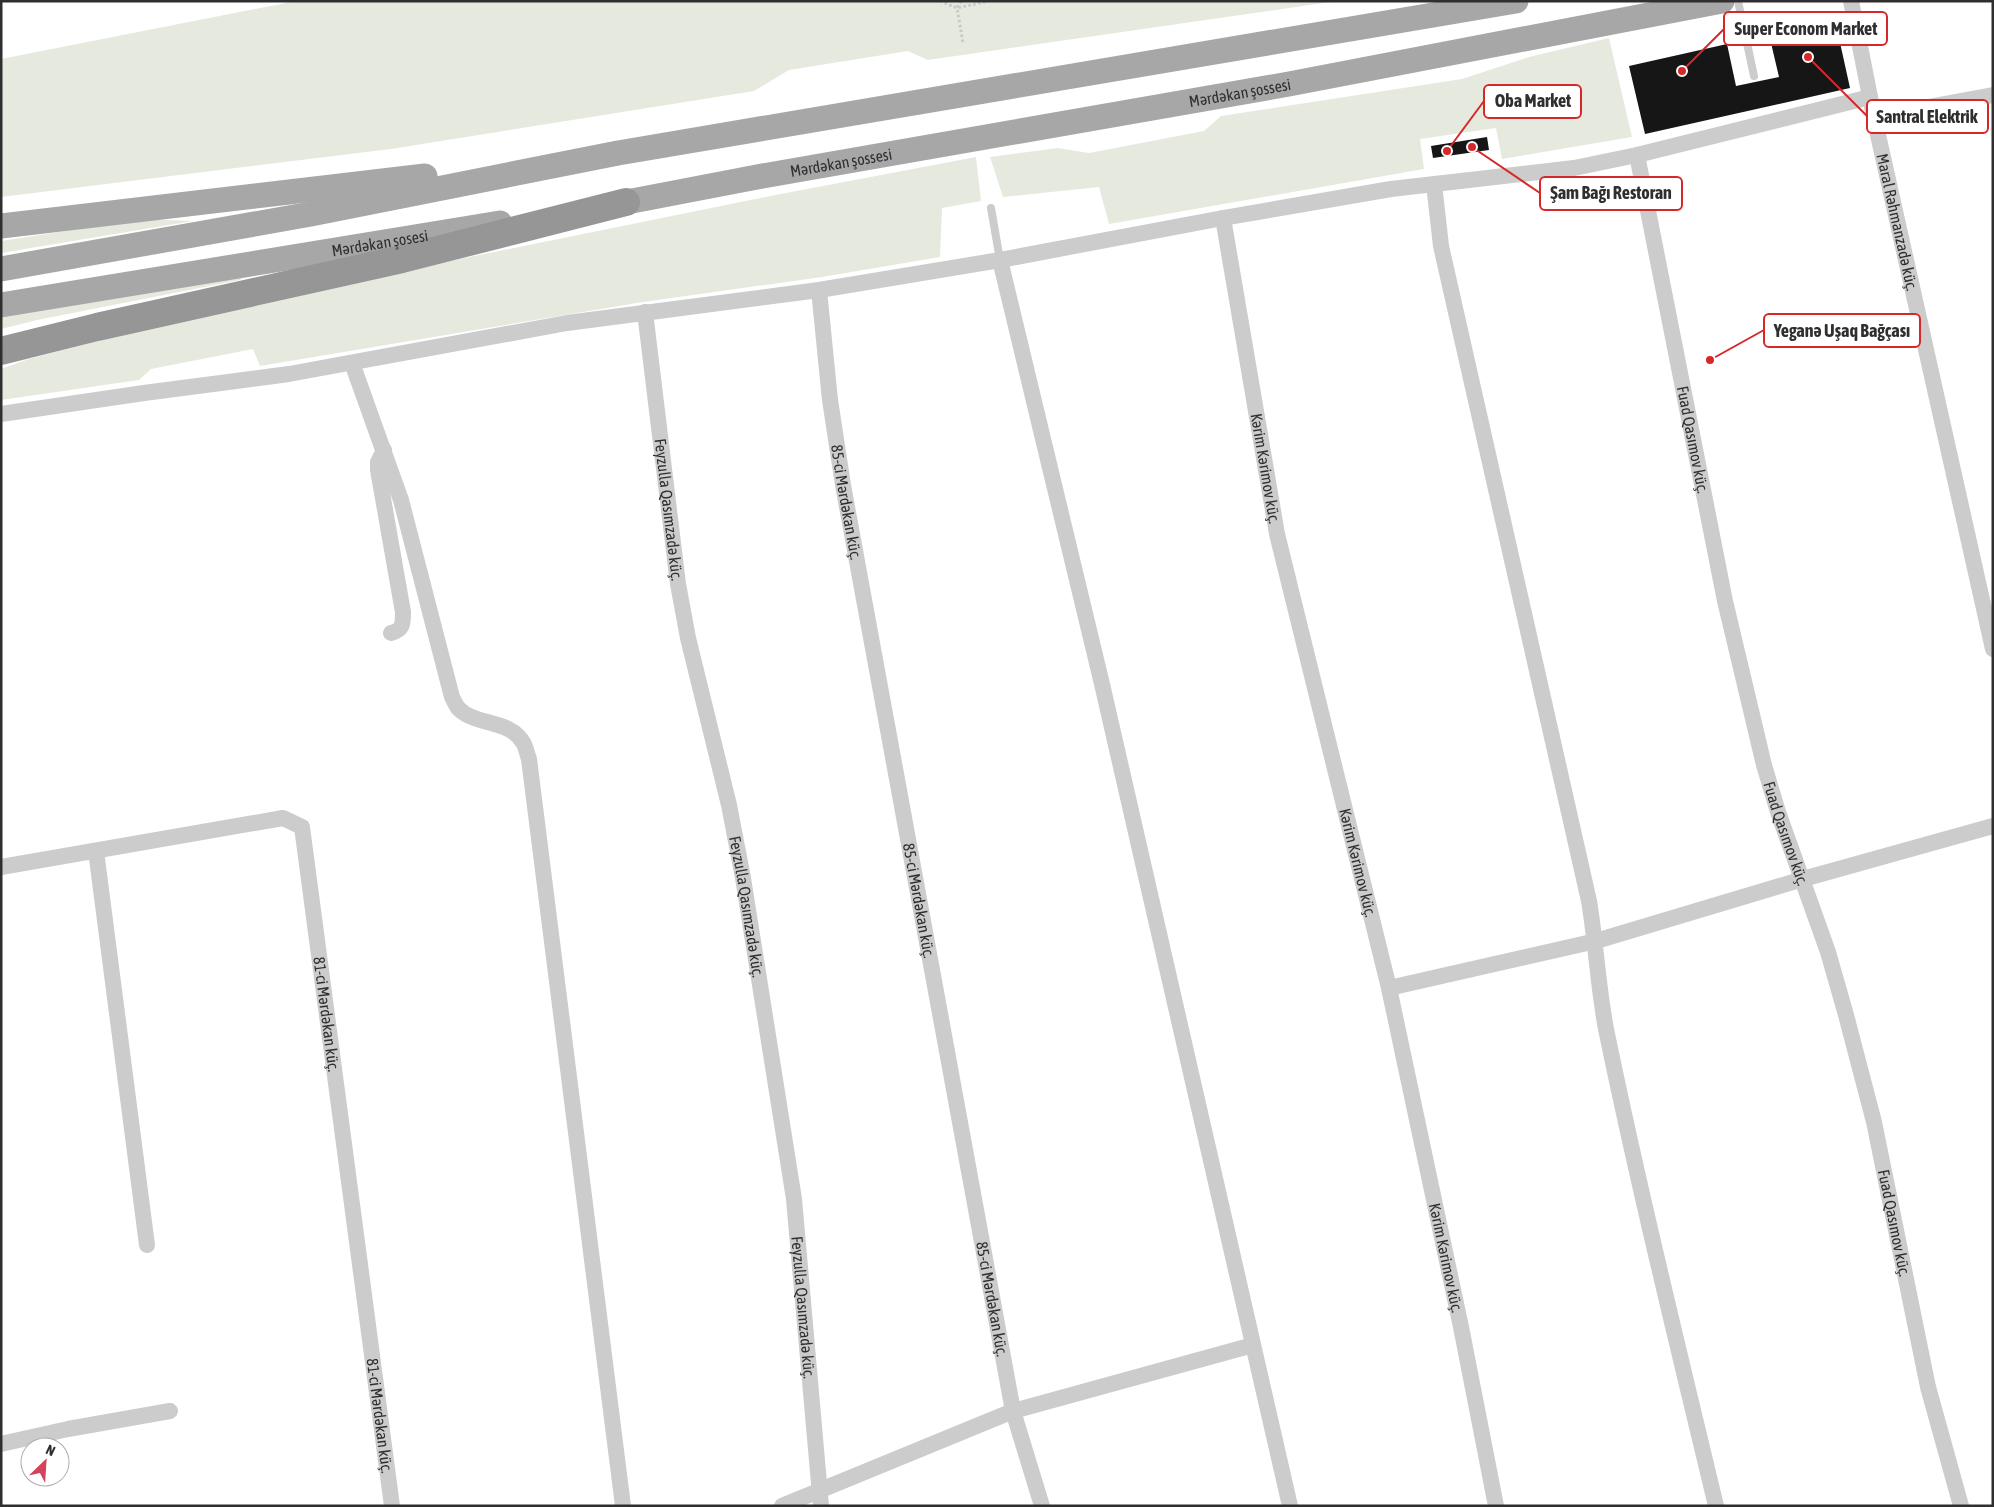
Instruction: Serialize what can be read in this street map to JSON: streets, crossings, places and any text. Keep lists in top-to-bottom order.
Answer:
{
  "streets": {
    "main road": ["Mərdəkan şossesi", "Mərdəkan şosesi"],
    "street": [
      "Maral Rəhmanzadə küç.",
      "Fuad Qasımov küç.",
      "Kərim Kərimov küç.",
      "85-ci Mərdəkan küç.",
      "Feyzulla Qasımzadə küç.",
      "81-ci Mərdəkan küç."
    ]
  },
  "crossings": [
    ["Mərdəkan şossesi", "Mərdəkan şosesi"]
  ],
  "places": [
    "Santral Elektrik",
    "Super Econom Market",
    "Şam Bağı Restoran",
    "Oba Market",
    "Yeganə Uşaq Bağçası"
  ],
  "north": "top right"
}
